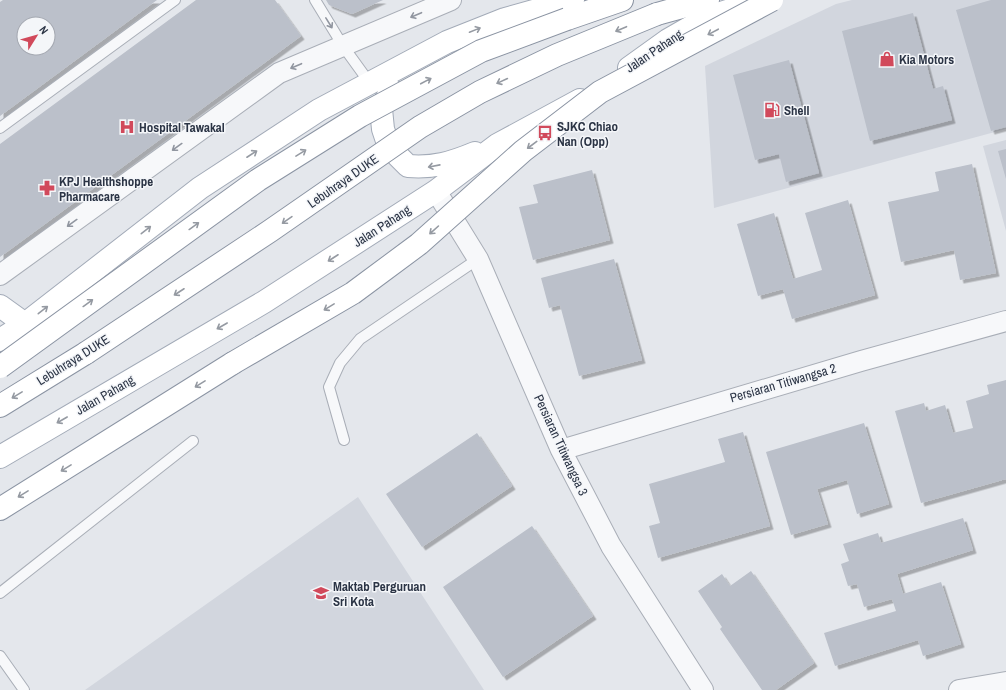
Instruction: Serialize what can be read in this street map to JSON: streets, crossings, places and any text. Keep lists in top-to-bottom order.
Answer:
{
  "streets": {
    "main road": ["Jalan Pahang", "Lebuhraya DUKE"],
    "street": ["Persiaran Titiwangsa 2", "Persiaran Titiwangsa 3"]
  },
  "crossings": [
    ["Jalan Pahang", "Persiaran Titiwangsa 3"],
    ["Persiaran Titiwangsa 2", "Persiaran Titiwangsa 3"]
  ],
  "places": {
    "shop": ["Kia Motors"],
    "fuel station": ["Shell"],
    "hospital": ["Hospital Tawakal"],
    "bus stop": ["SJKC Chiao Nan (Opp)"],
    "pharmacy": ["KPJ Healthshoppe Pharmacare"],
    "school or university": ["Maktab Perguruan Sri Kota"]
  },
  "north": "top right"
}
